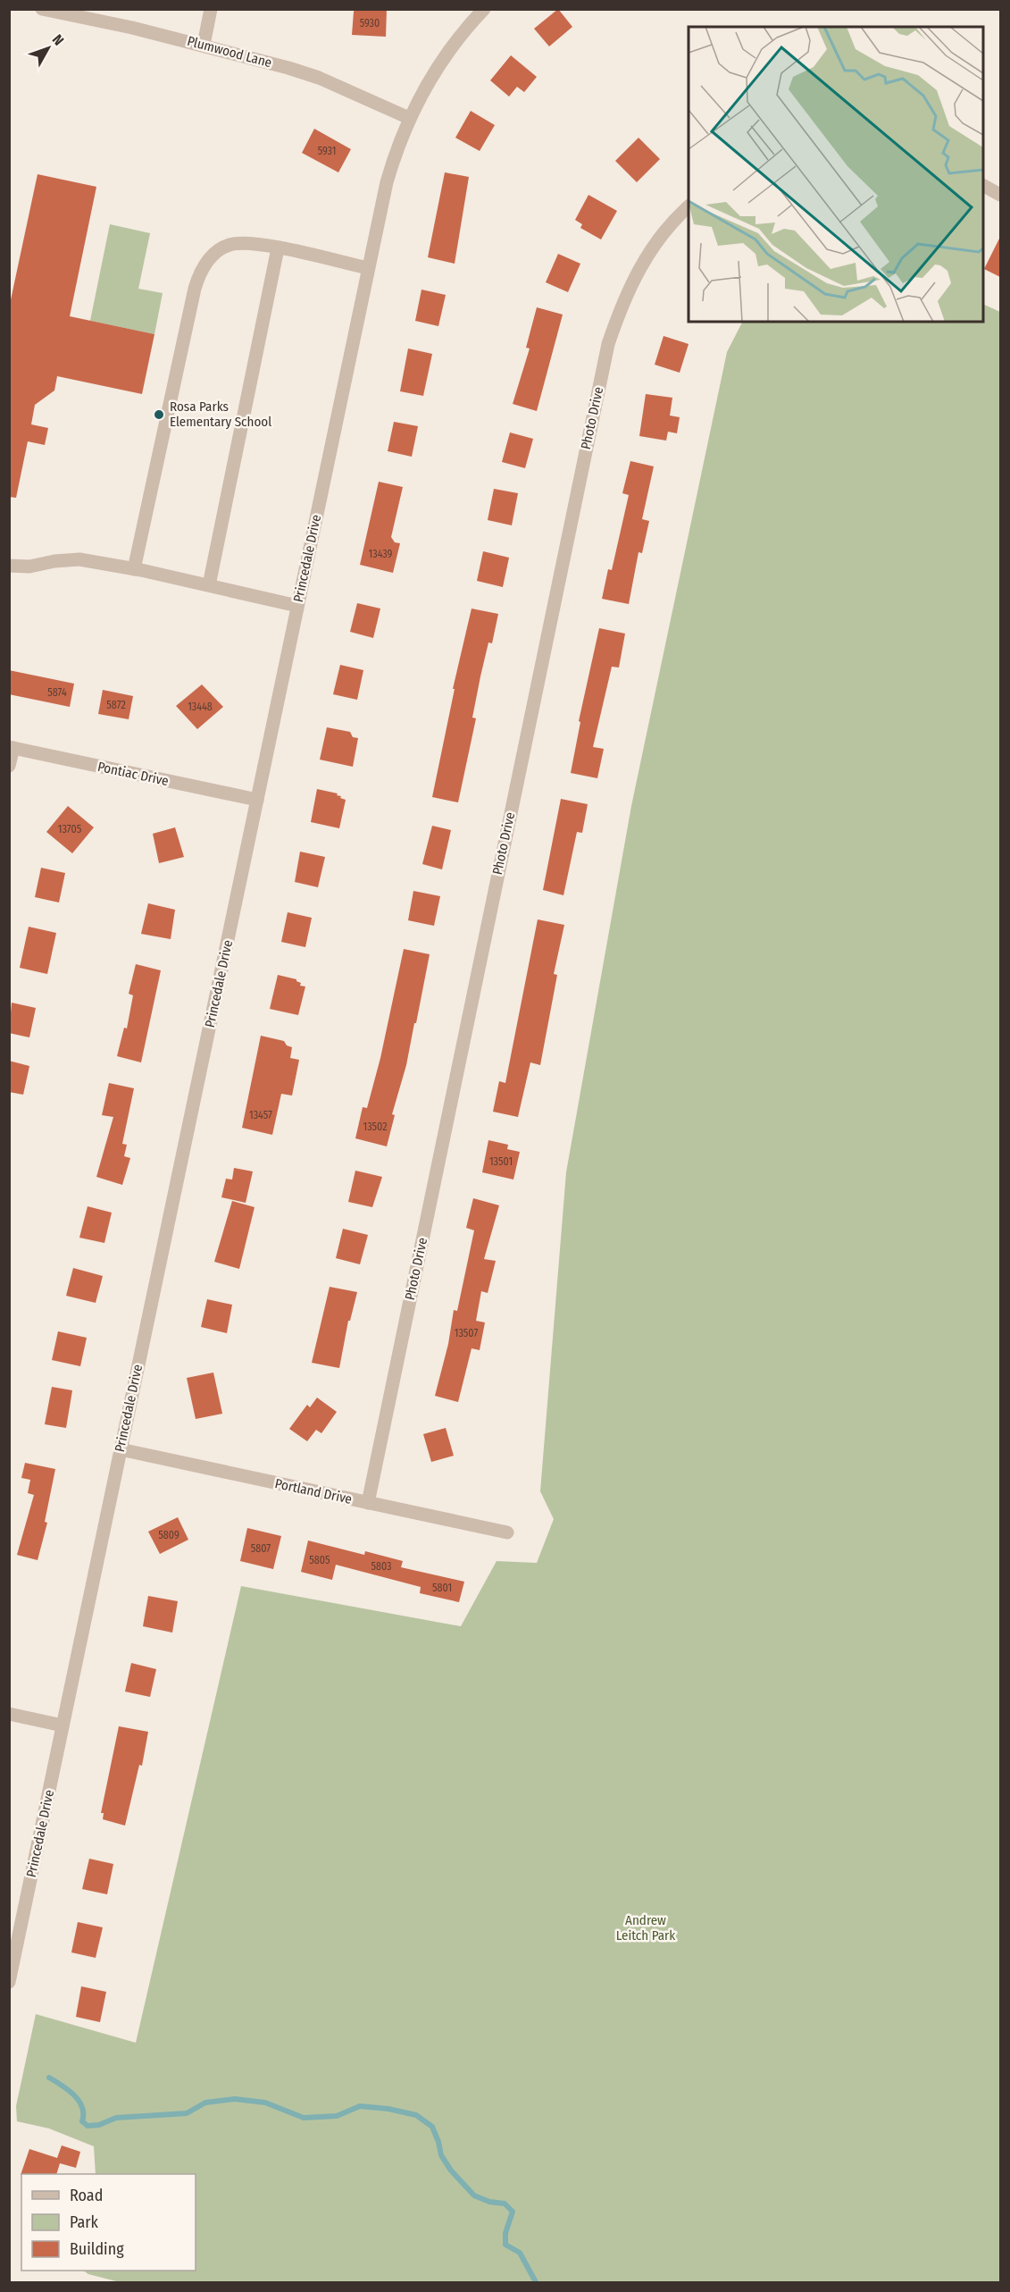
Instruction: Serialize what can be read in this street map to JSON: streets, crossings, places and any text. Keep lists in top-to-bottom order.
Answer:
{
  "streets": {
    "street": [
      "Plumwood Lane",
      "Photo Drive",
      "Princedale Drive",
      "Pontiac Drive",
      "Portland Drive"
    ]
  },
  "crossings": [
    ["Plumwood Lane", "Princedale Drive"],
    ["Photo Drive", "Portland Drive"],
    ["Princedale Drive", "Pontiac Drive"],
    ["Princedale Drive", "Portland Drive"]
  ],
  "parks": ["Andrew Leitch Park"],
  "places": ["Rosa Parks Elementary School"],
  "house_numbers": [
    "5930",
    "5931",
    "13439",
    "5874",
    "5872",
    "13448",
    "13705",
    "13457",
    "13502",
    "13501",
    "13507",
    "5809",
    "5807",
    "5805",
    "5803",
    "5801"
  ],
  "legend": ["Road", "Park", "Building"],
  "north": "top right"
}
